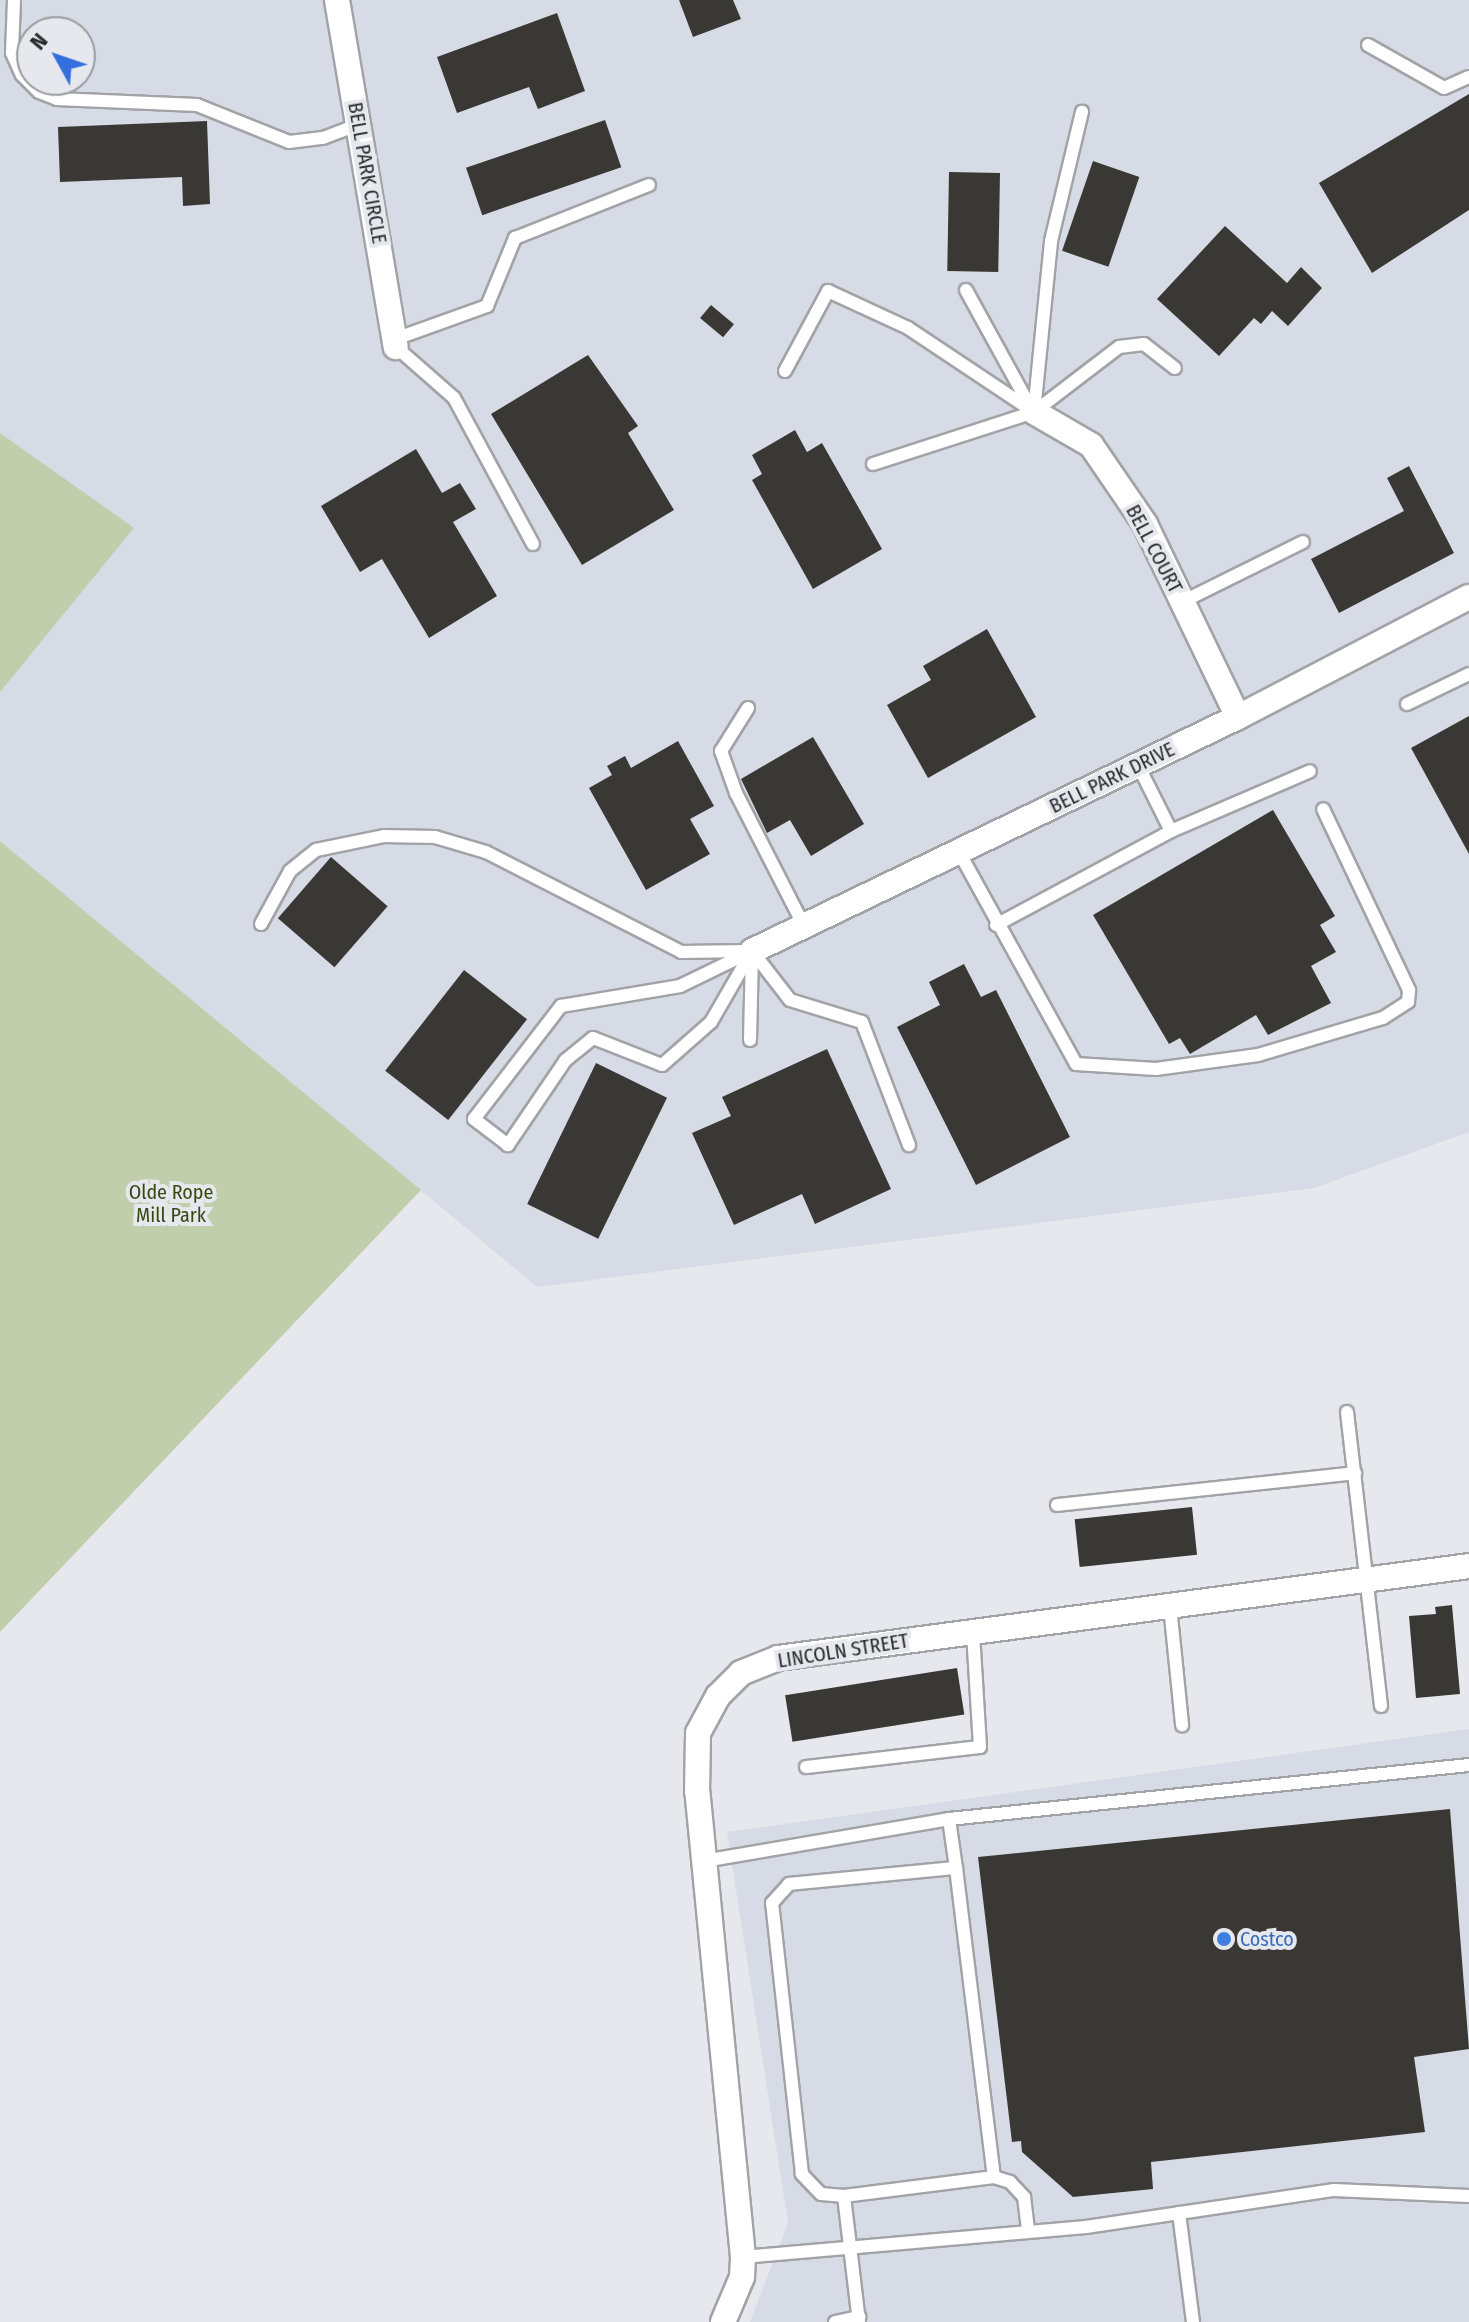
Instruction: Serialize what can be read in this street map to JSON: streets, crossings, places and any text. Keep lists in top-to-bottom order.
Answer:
{
  "streets": {
    "street": [
      "BELL PARK CIRCLE",
      "BELL COURT",
      "BELL PARK DRIVE",
      "LINCOLN STREET"
    ]
  },
  "crossings": [
    ["BELL COURT", "BELL PARK DRIVE"]
  ],
  "parks": ["Olde Rope Mill Park"],
  "places": ["Costco"],
  "north": "top left"
}
